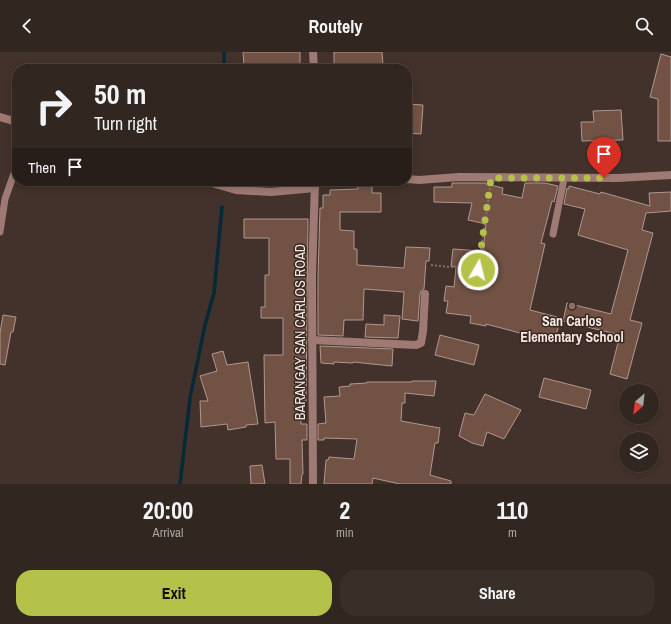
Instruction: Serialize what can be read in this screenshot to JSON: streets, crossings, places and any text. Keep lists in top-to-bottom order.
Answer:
{
  "streets": {
    "street": ["BARANGAY SAN CARLOS ROAD"]
  },
  "places": ["San Carlos Elementary School"],
  "north": "bottom left",
  "page": {
    "header": "Routely",
    "turn": ["50 m", "Turn right"],
    "then": "Then",
    "eta": [
      "20:00",
      "Arrival",
      "2",
      "min",
      "110",
      "m"
    ],
    "buttons": ["Exit", "Share"]
  }
}
